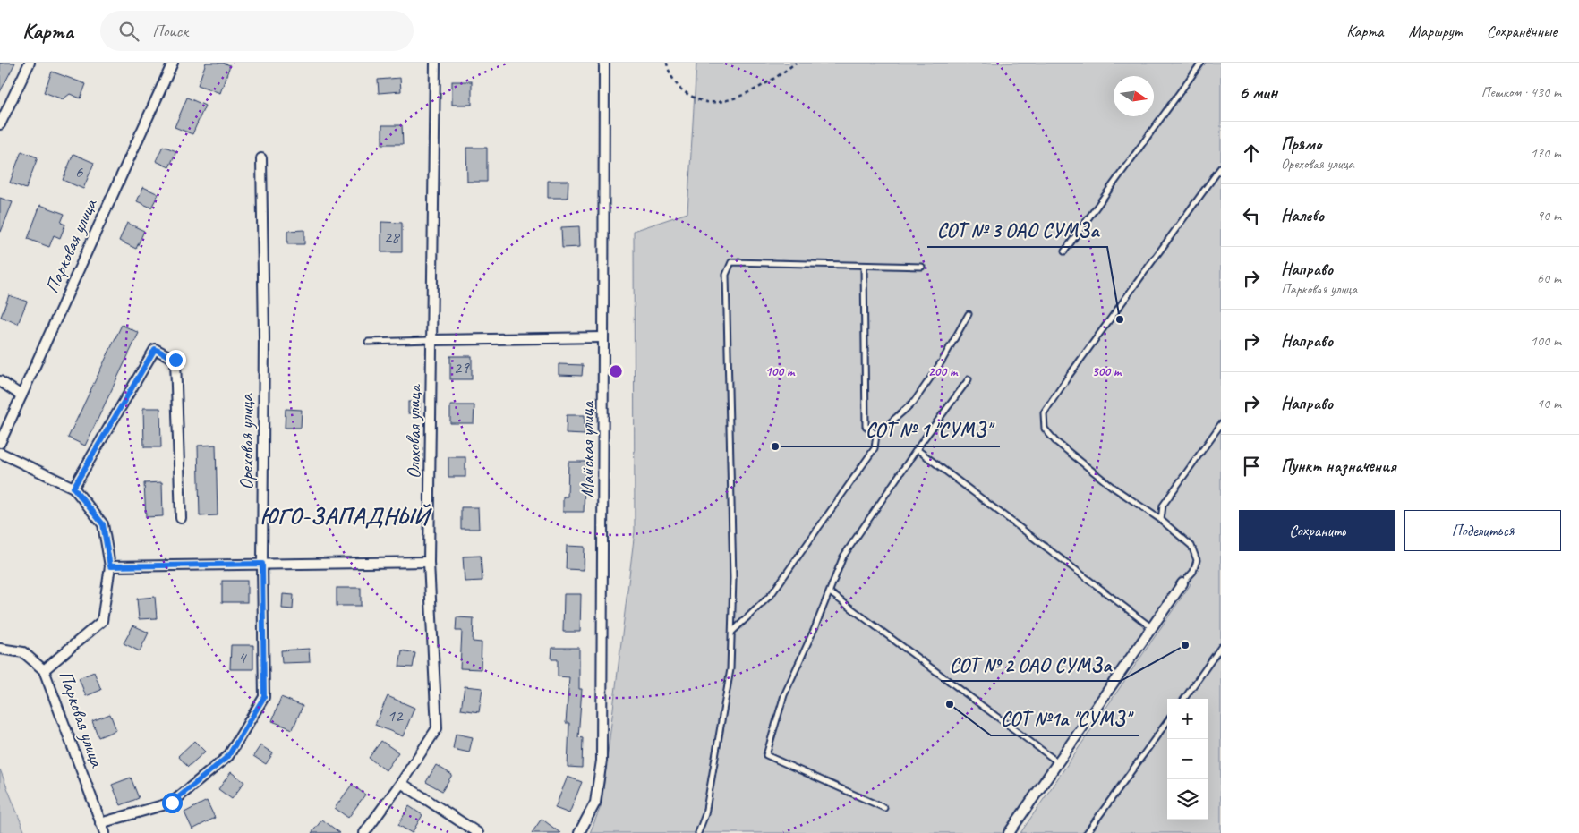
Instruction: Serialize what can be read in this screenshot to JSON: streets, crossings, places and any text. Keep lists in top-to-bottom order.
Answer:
{
  "streets": {
    "street": [
      "Парковая улица",
      "Ольховая улица",
      "Ореховая улица",
      "Майская улица"
    ]
  },
  "crossings": [
    ["Парковая улица", "Ореховая улица"]
  ],
  "districts": ["ЮГО-ЗАПАДНЫЙ"],
  "places": [
    "СОТ № 3 ОАО СУМЗа",
    "СОТ № 1 \"СУМЗ\"",
    "СОТ № 2 ОАО СУМЗа",
    "СОТ №1а \"СУМЗ\""
  ],
  "house_numbers": [
    "6",
    "28",
    "29",
    "4",
    "12"
  ],
  "north": "right",
  "page": {
    "header": "Карта",
    "search": "Поиск",
    "nav": ["Карта", "Маршрут", "Сохранённые"],
    "heading": ["6 мин", "Пешком · 430 m"],
    "list": [
      ["Прямо", "Ореховая улица", "170 m"],
      ["Налево", "90 m"],
      ["Направо", "Парковая улица", "60 m"],
      ["Направо", "100 m"],
      ["Направо", "10 m"],
      "Пункт назначения"
    ],
    "buttons": ["Сохранить", "Поделиться"],
    "map_buttons": ["+", "−"]
  },
  "rings": ["100 m", "200 m", "300 m"]
}
